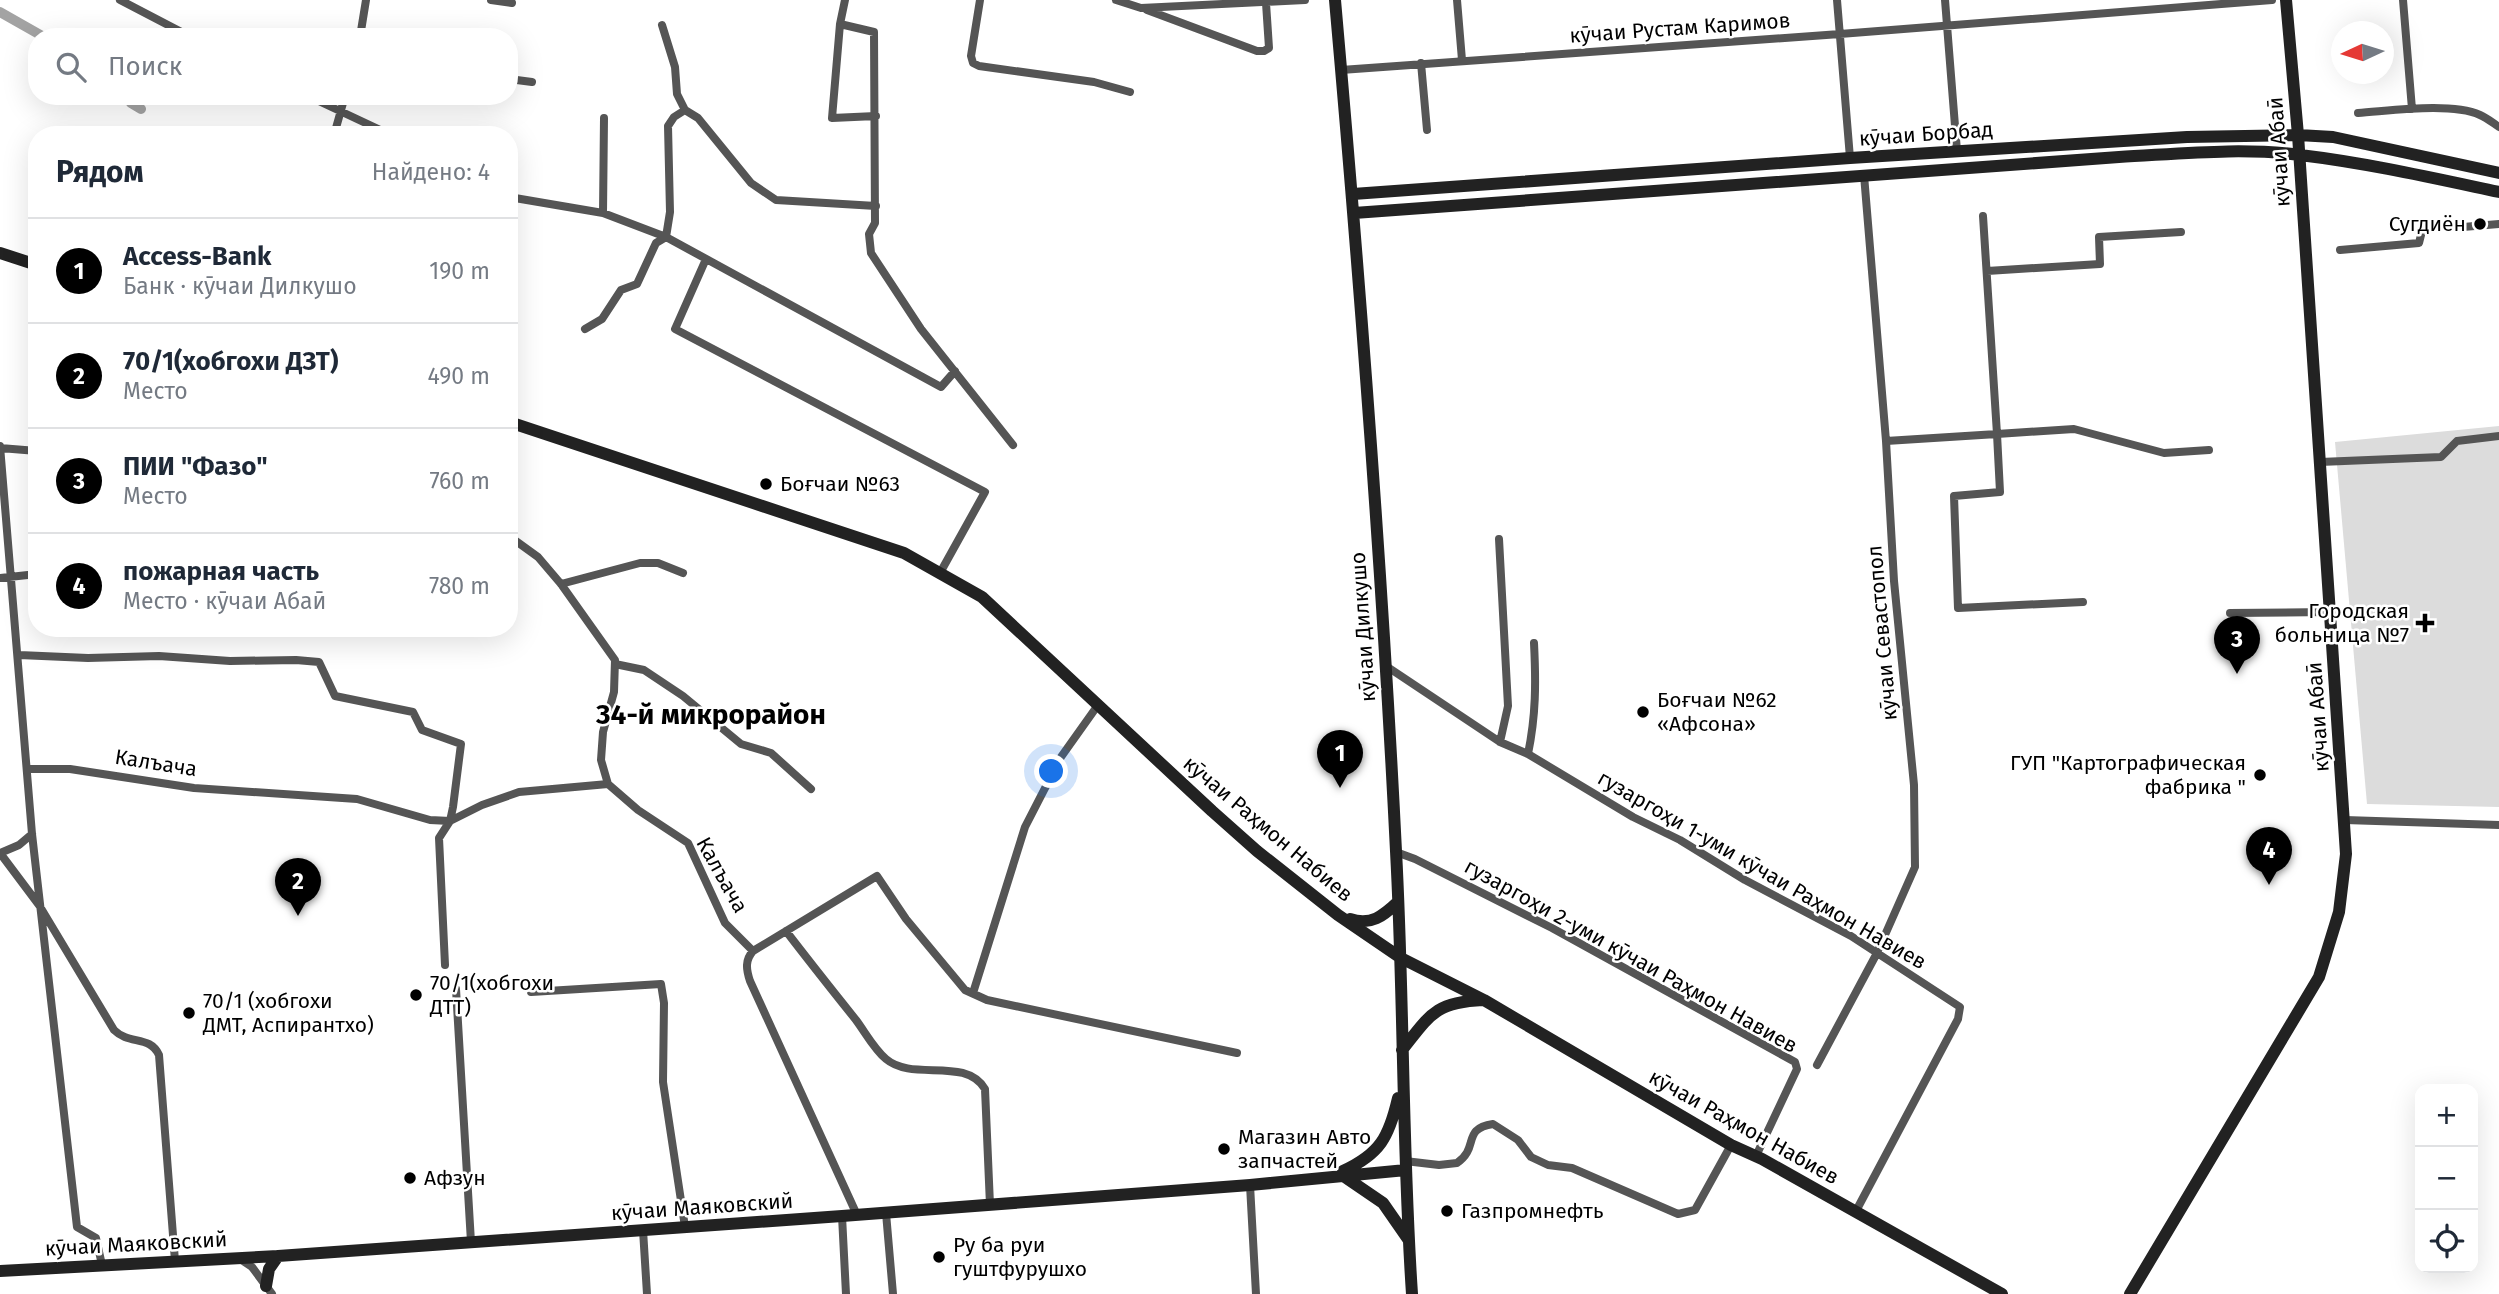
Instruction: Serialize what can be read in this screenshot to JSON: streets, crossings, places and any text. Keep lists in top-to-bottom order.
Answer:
{
  "streets": {
    "main road": [
      "кӯчаи Борбад",
      "кӯчаи Абаӣ",
      "кӯчаи Дилкушо",
      "кӯчаи Раҳмон Набиев",
      "кӯчаи Маяковский"
    ],
    "street": [
      "кӯчаи Рустам Каримов",
      "кӯчаи Севастопол",
      "Калъача",
      "гузаргоҳи 1-уми кӯчаи Раҳмон Навиев",
      "гузаргоҳи 2-уми кӯчаи Раҳмон Навиев"
    ]
  },
  "crossings": [
    ["кӯчаи Рустам Каримов", "кӯчаи Дилкушо"],
    ["кӯчаи Борбад", "кӯчаи Абаӣ"],
    ["кӯчаи Борбад", "кӯчаи Дилкушо"],
    ["кӯчаи Борбад", "кӯчаи Севастопол"],
    ["кӯчаи Дилкушо", "кӯчаи Раҳмон Набиев"],
    ["кӯчаи Дилкушо", "гузаргоҳи 1-уми кӯчаи Раҳмон Навиев"],
    ["кӯчаи Дилкушо", "гузаргоҳи 2-уми кӯчаи Раҳмон Навиев"],
    ["кӯчаи Дилкушо", "кӯчаи Маяковский"],
    ["кӯчаи Севастопол", "гузаргоҳи 1-уми кӯчаи Раҳмон Навиев"],
    ["кӯчаи Раҳмон Набиев", "гузаргоҳи 1-уми кӯчаи Раҳмон Навиев"],
    ["кӯчаи Раҳмон Набиев", "гузаргоҳи 2-уми кӯчаи Раҳмон Навиев"]
  ],
  "districts": ["34-й микрорайон"],
  "places": {
    "other": [
      "Сугдиён",
      "Боғчаи №63",
      "Боғчаи №62 «Афсона»",
      "ГУП \"Картографическая фабрика \"",
      "70/1(хобгохи ДТТ)",
      "70/1 (хобгохи ДМТ, Аспирантхо)",
      "Магазин Авто запчастей",
      "Афзун",
      "Газпромнефть",
      "Ру ба руи гуштфурушхо"
    ],
    "health": ["Городская больница №7"]
  },
  "north": "left",
  "page": {
    "search": "Поиск",
    "heading": ["Рядом", "Найдено: 4"],
    "list": [
      {
        "mark": "1",
        "name": "Access-Bank",
        "note": "Банк · кӯчаи Дилкушо",
        "value": "190 m"
      },
      {
        "mark": "2",
        "name": "70/1(хобгохи ДЗТ)",
        "note": "Место",
        "value": "490 m"
      },
      {
        "mark": "3",
        "name": "ПИИ \"Фазо\"",
        "note": "Место",
        "value": "760 m"
      },
      {
        "mark": "4",
        "name": "пожарная часть",
        "note": "Место · кӯчаи Абаӣ",
        "value": "780 m"
      }
    ],
    "pins": [
      "3",
      "1",
      "4",
      "2"
    ],
    "map_buttons": ["+", "−"]
  }
}
